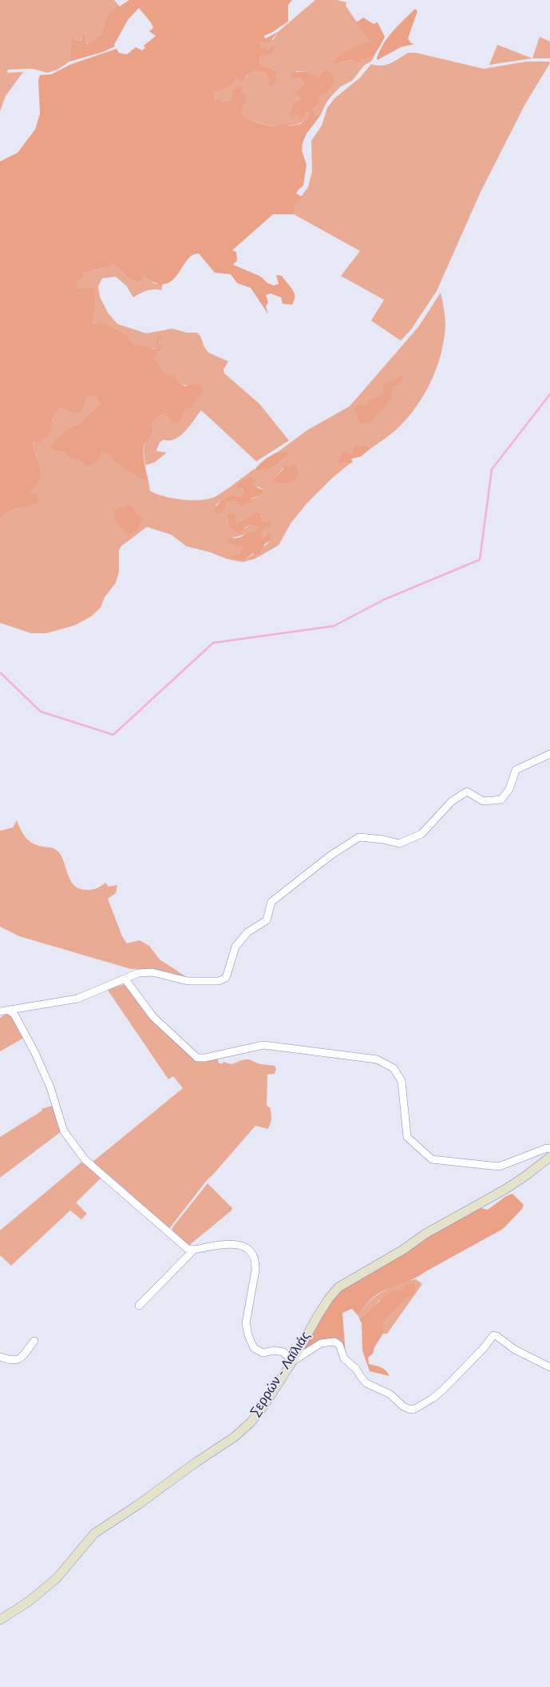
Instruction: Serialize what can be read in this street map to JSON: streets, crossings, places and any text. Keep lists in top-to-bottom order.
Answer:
{
  "streets": {
    "main road": ["Σερρών - Λαϊλιάς"]
  }
}
